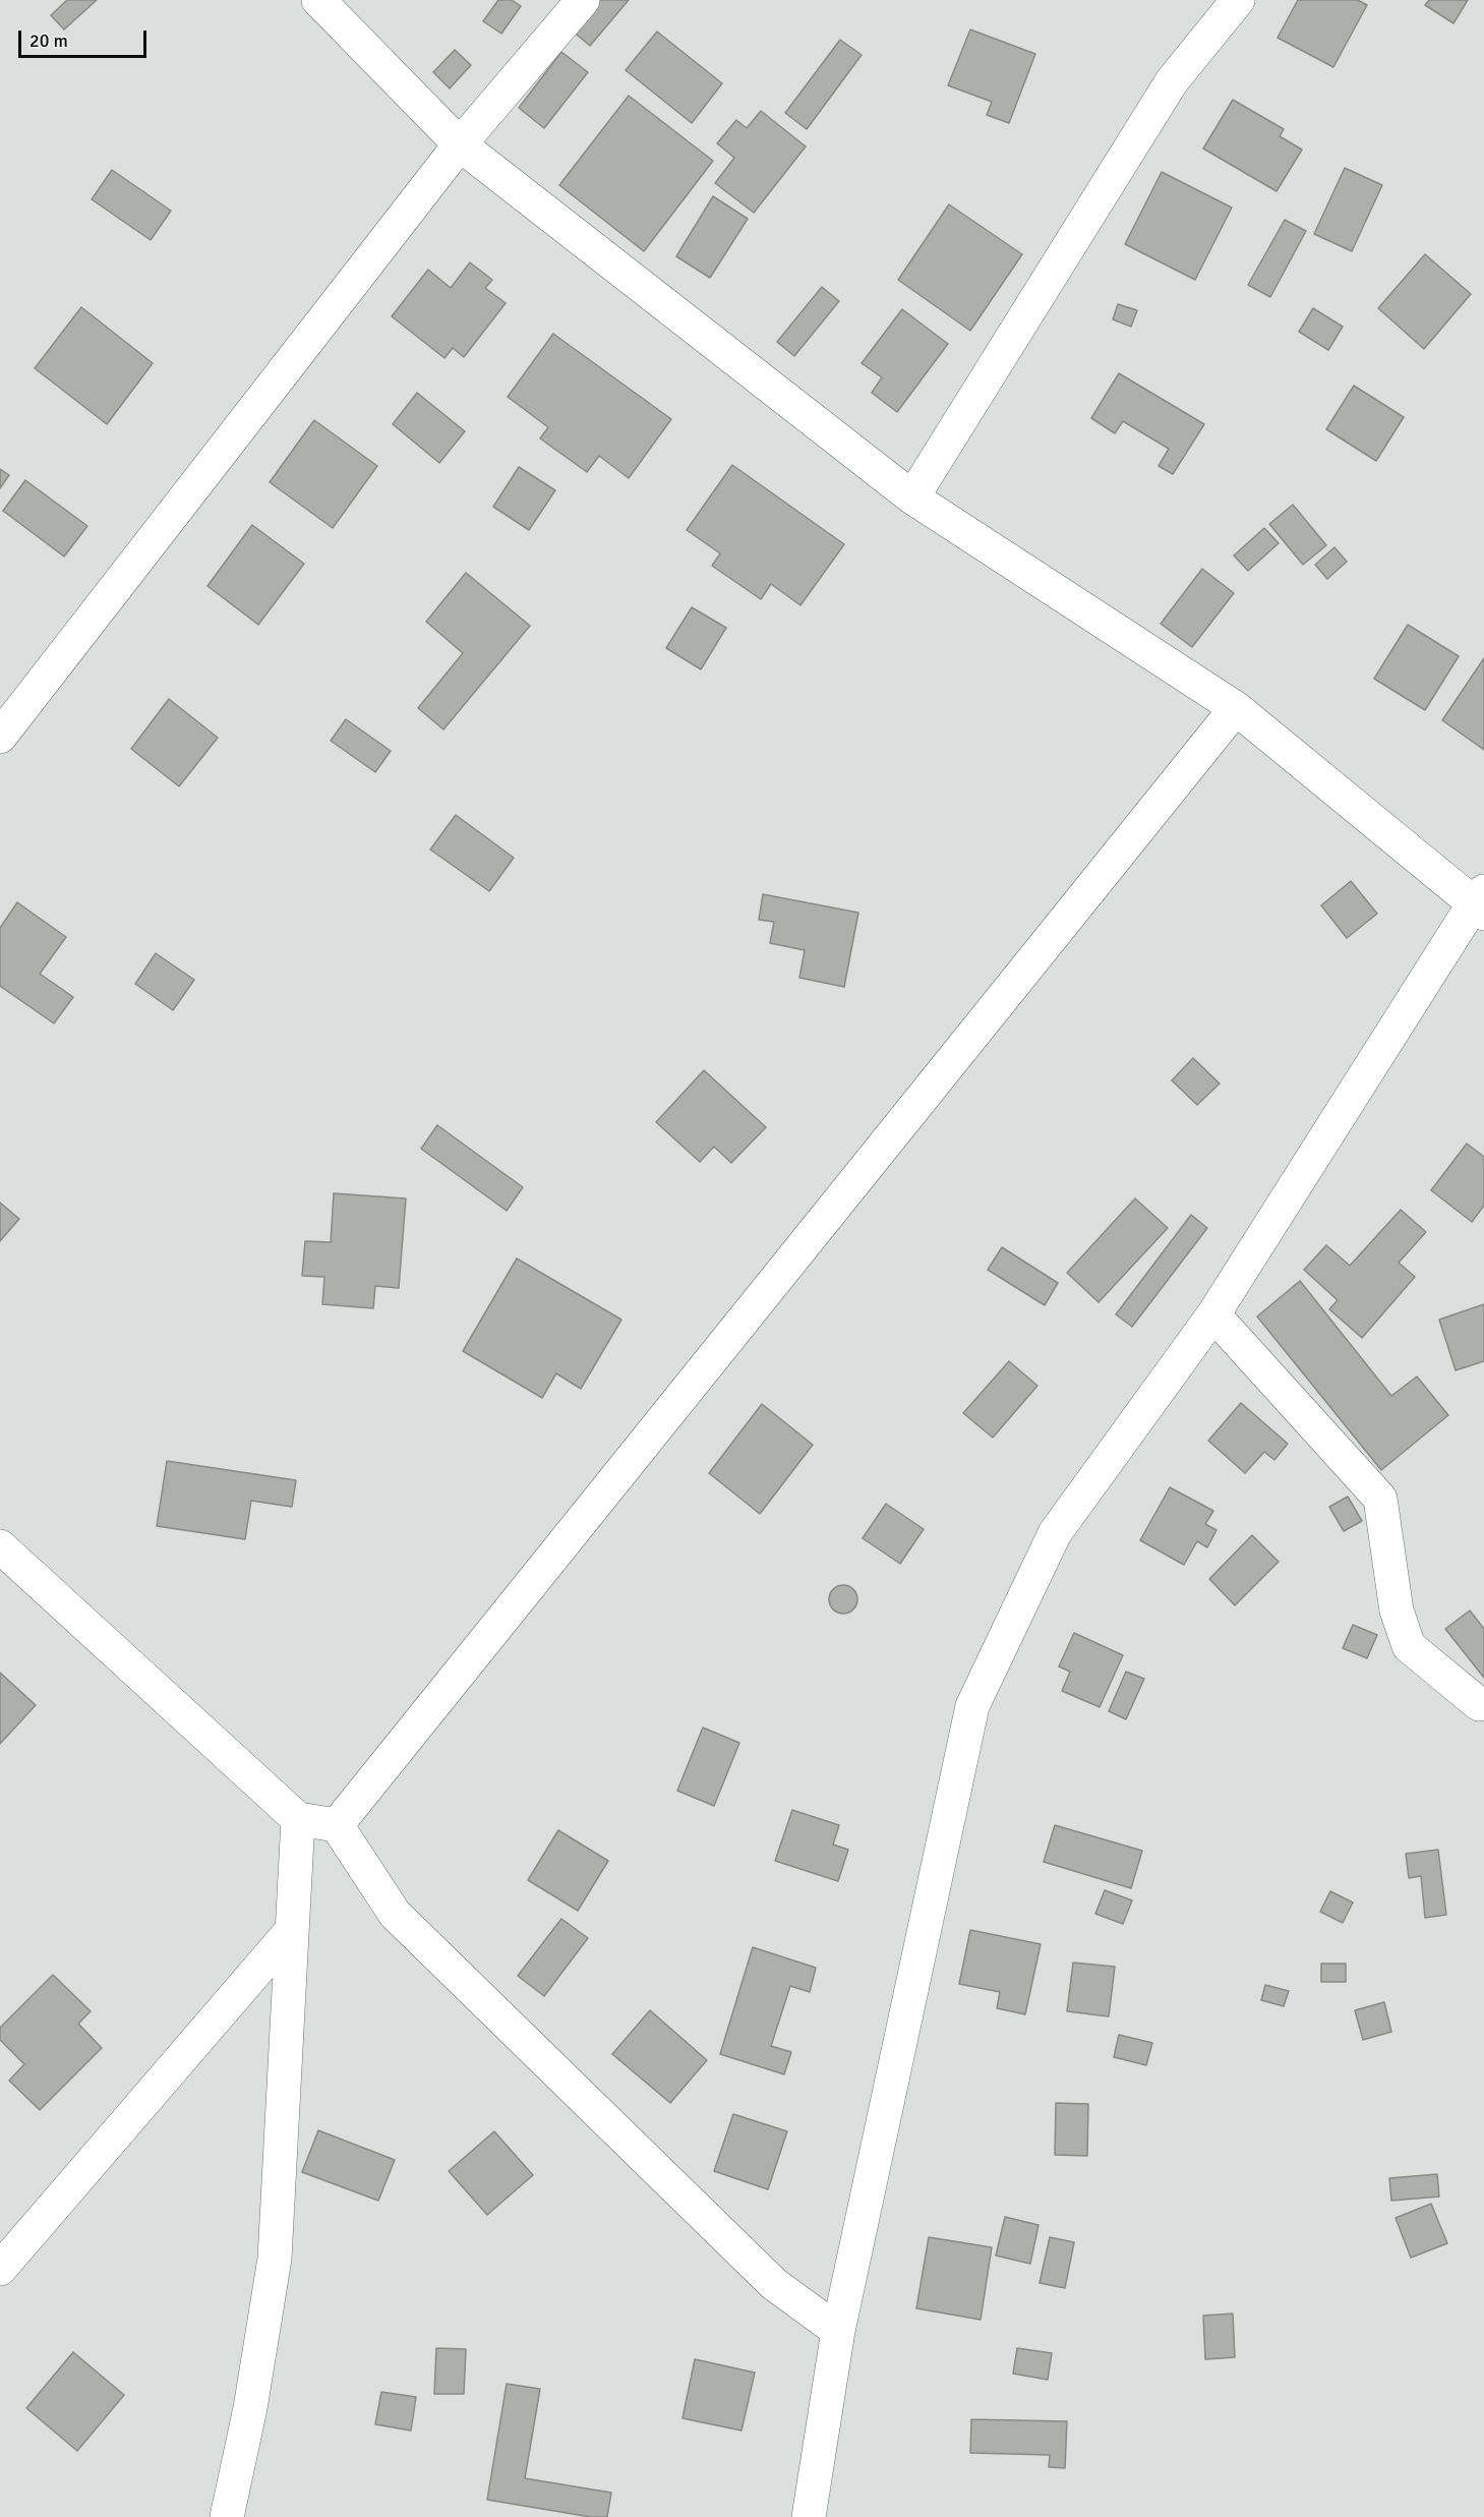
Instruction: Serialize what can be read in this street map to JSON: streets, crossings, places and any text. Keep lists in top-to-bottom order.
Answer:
{
  "scale_bar": "20 m"
}
